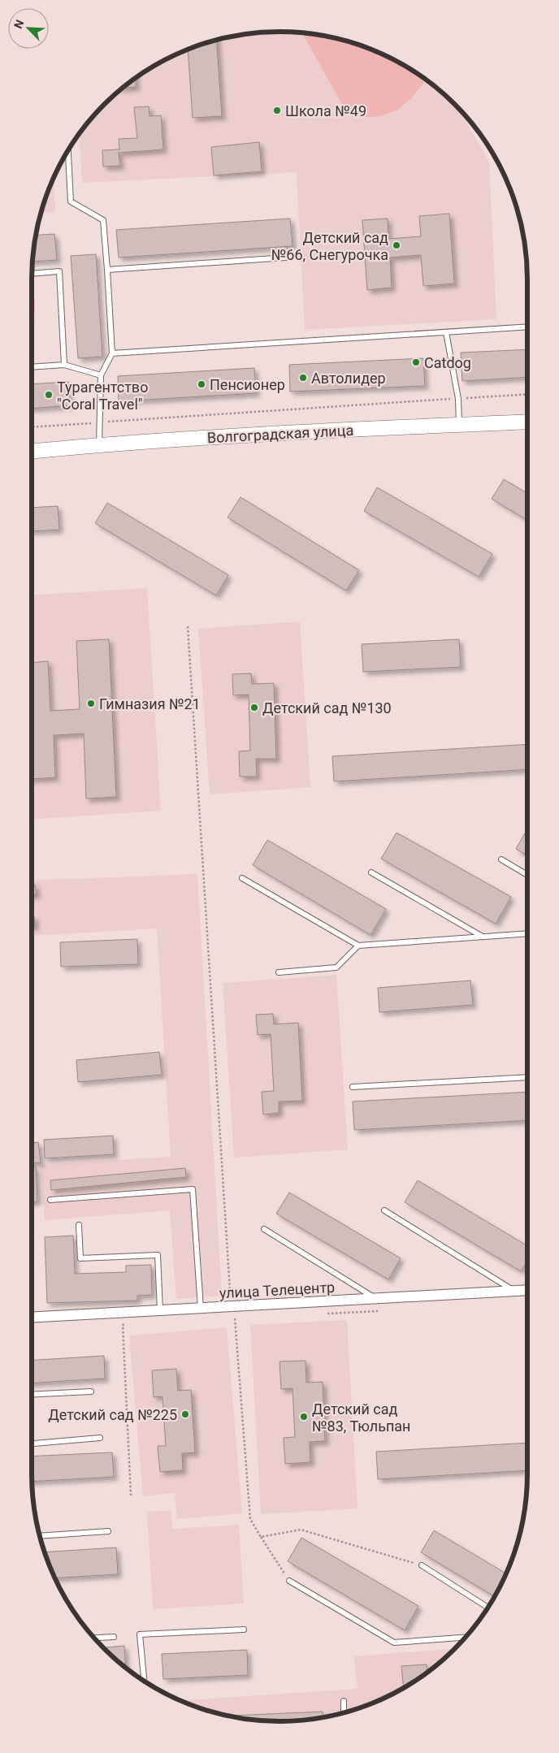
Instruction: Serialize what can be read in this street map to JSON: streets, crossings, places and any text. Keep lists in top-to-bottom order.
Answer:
{
  "streets": {
    "main road": ["Волгоградская улица"],
    "street": ["улица Телецентр"]
  },
  "places": [
    "Школа №49",
    "Детский сад №66, Снегурочка",
    "Catdog",
    "Автолидер",
    "Пенсионер",
    "Турагентство \"Coral Travel\"",
    "Гимназия №21",
    "Детский сад №130",
    "Детский сад №225",
    "Детский сад №83, Тюльпан"
  ],
  "north": "top left"
}
